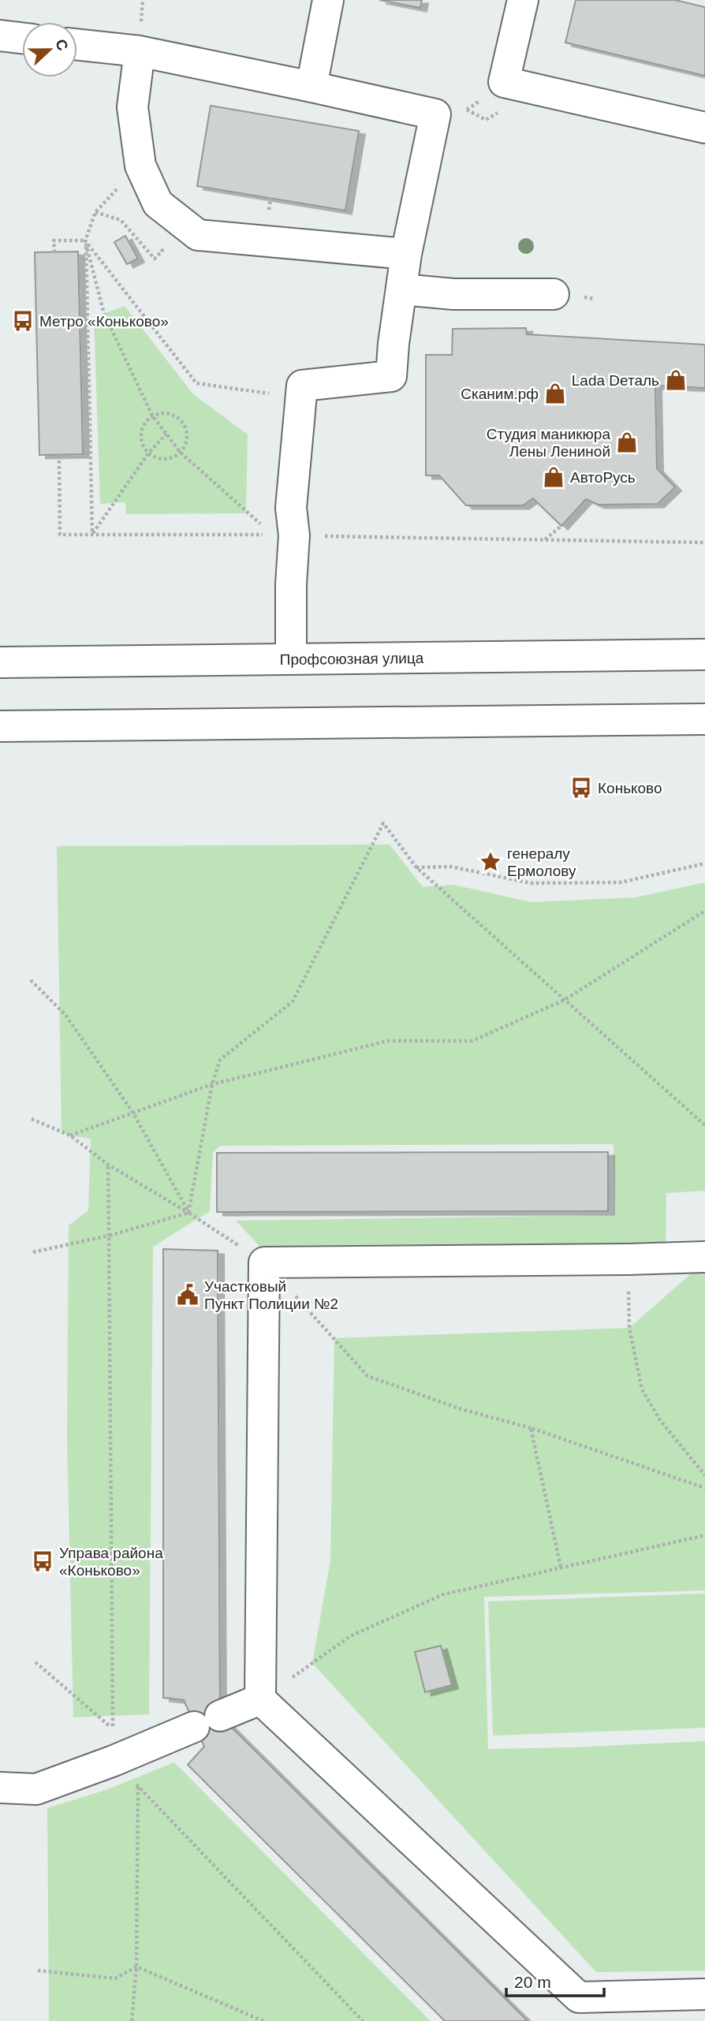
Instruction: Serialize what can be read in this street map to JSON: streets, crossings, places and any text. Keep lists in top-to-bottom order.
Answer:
{
  "streets": {
    "main road": ["Профсоюзная улица"]
  },
  "places": {
    "bus stop": ["Метро «Коньково»", "Коньково", "Управа района «Коньково»"],
    "shop": [
      "Lada Dеталь",
      "Сканим.рф",
      "Студия маникюра Лены Лениной",
      "АвтоРусь"
    ],
    "place": ["генералу Ермолову"],
    "public building": ["Участковый Пункт Полиции №2"]
  },
  "scale_bar": "20 m",
  "north": "right"
}
